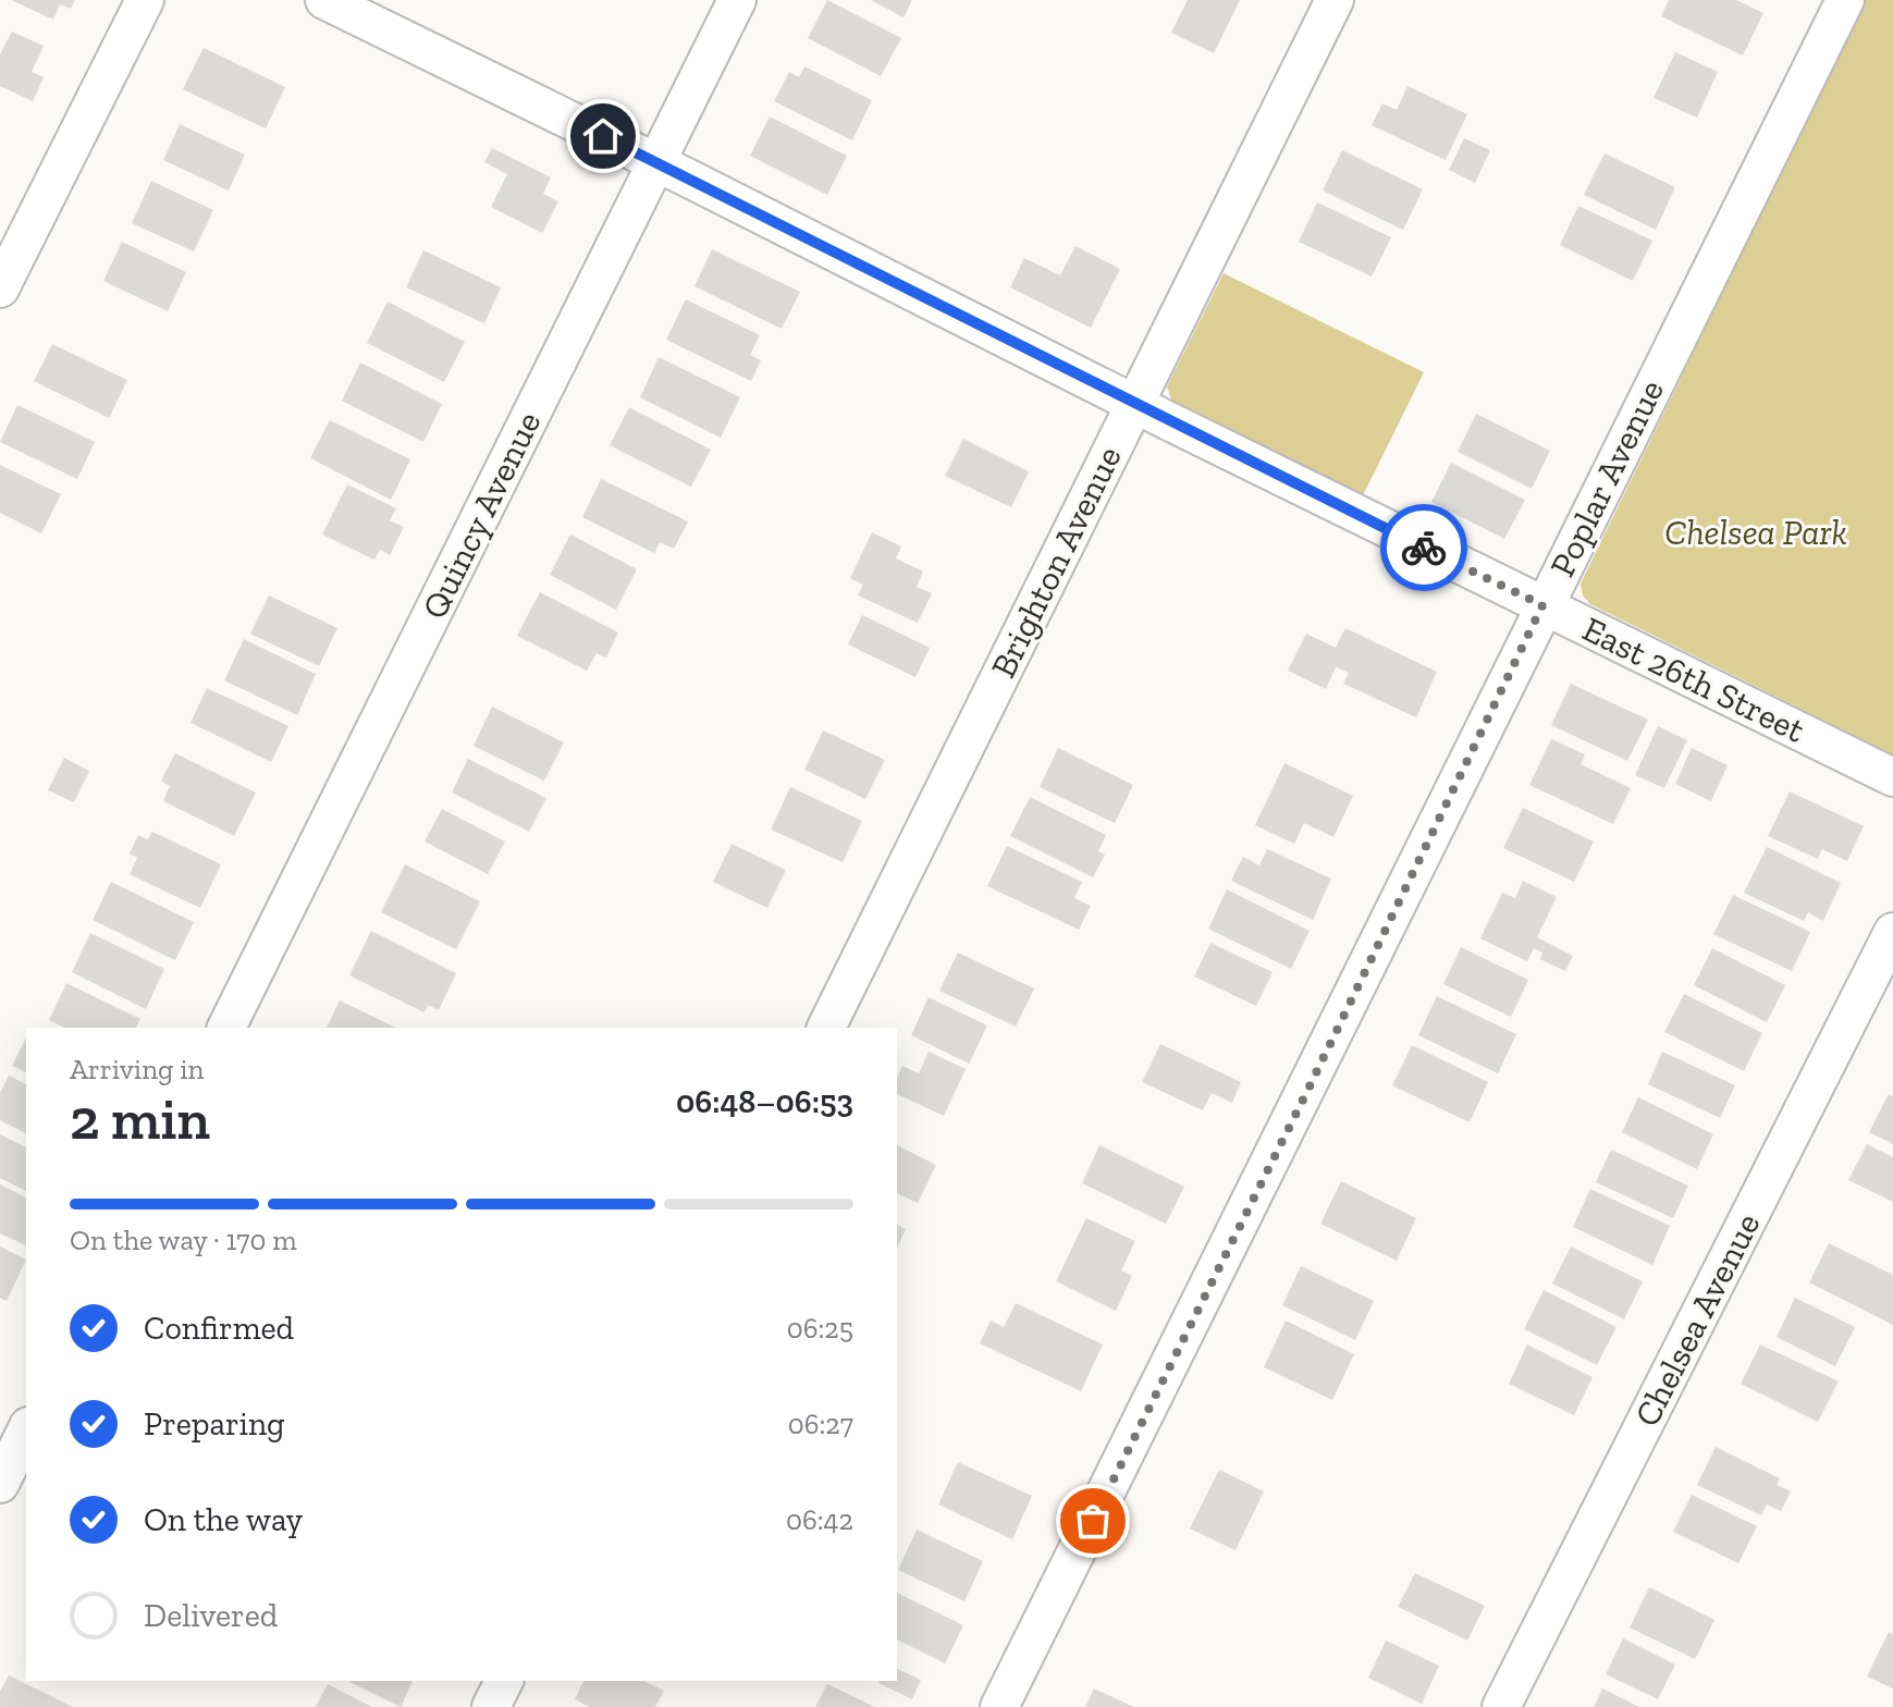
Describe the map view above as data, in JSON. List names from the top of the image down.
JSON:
{
  "streets": {
    "street": [
      "Poplar Avenue",
      "Quincy Avenue",
      "Brighton Avenue",
      "East 26th Street",
      "Chelsea Avenue"
    ]
  },
  "crossings": [
    ["Poplar Avenue", "East 26th Street"],
    ["Quincy Avenue", "East 26th Street"],
    ["Brighton Avenue", "East 26th Street"]
  ],
  "parks": ["Chelsea Park"],
  "page": {
    "heading": ["2 min", "Arriving in", "06:48–06:53"],
    "bar": "On the way · 170 m",
    "list": [
      ["Confirmed", "06:25"],
      ["Preparing", "06:27"],
      ["On the way", "06:42"],
      "Delivered"
    ]
  }
}
